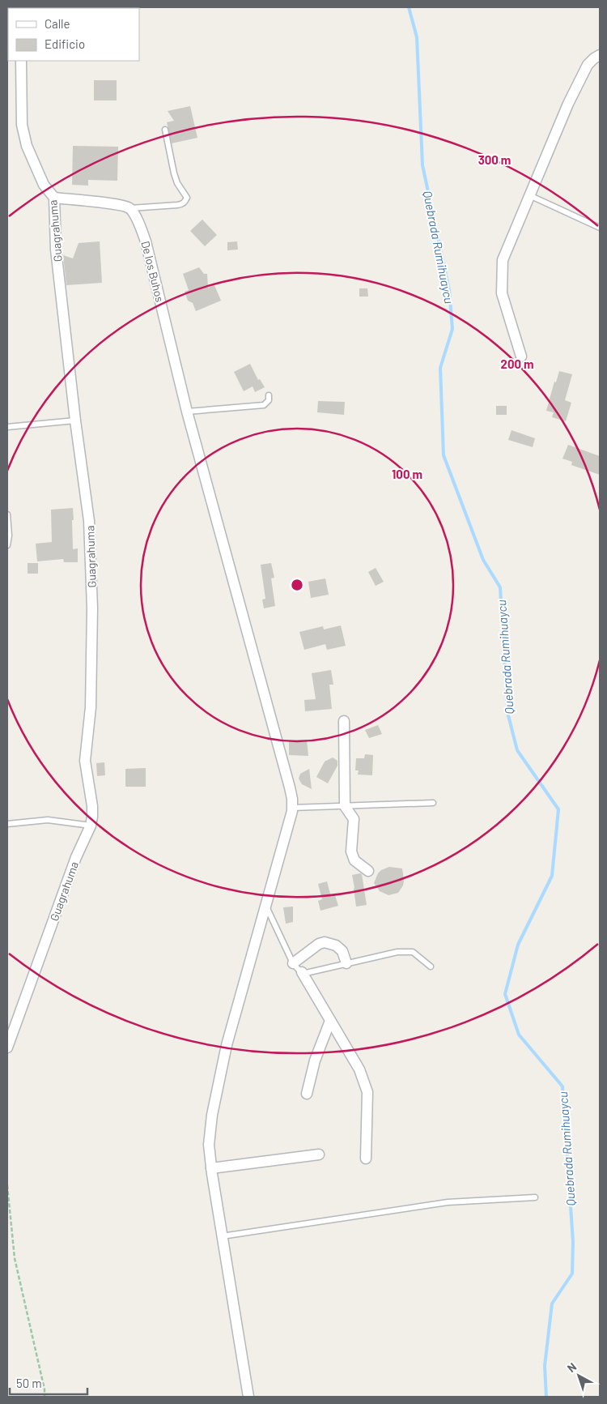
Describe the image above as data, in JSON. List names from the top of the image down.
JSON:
{
  "streets": {
    "street": ["Guagrahuma", "De los Buhos"]
  },
  "water": ["Quebrada Rumihuaycu"],
  "legend": ["Calle", "Edificio"],
  "scale_bar": "50 m",
  "north": "top left",
  "rings": ["300 m", "200 m", "100 m"]
}
